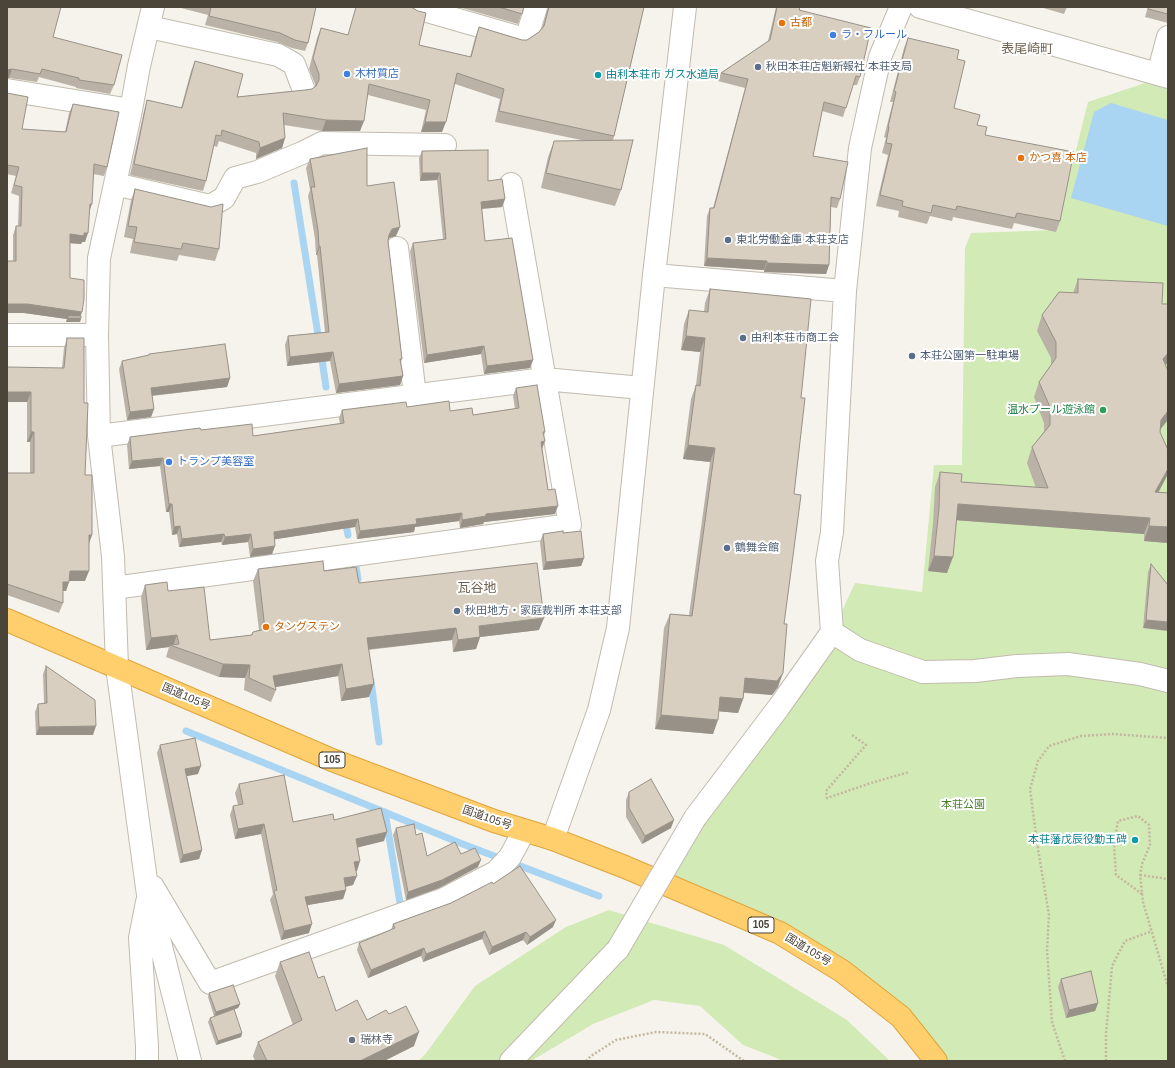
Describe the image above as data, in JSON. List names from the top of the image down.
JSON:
{
  "streets": {
    "highway": ["国道105号", "105"]
  },
  "districts": ["表尾崎町", "瓦谷地"],
  "parks": ["本荘公園"],
  "places": [
    "古都",
    "ラ・フルール",
    "秋田本荘店魁新報社 本荘支局",
    "木村質店",
    "由利本荘市 ガス水道局",
    "かつ喜 本店",
    "東北労働金庫 本荘支店",
    "由利本荘市商工会",
    "本荘公園第一駐車場",
    "温水プール遊泳館",
    "トランプ美容室",
    "鶴舞会館",
    "秋田地方・家庭裁判所 本荘支部",
    "タングステン",
    "本荘藩戊辰役勤王碑",
    "瑞林寺"
  ]
}
